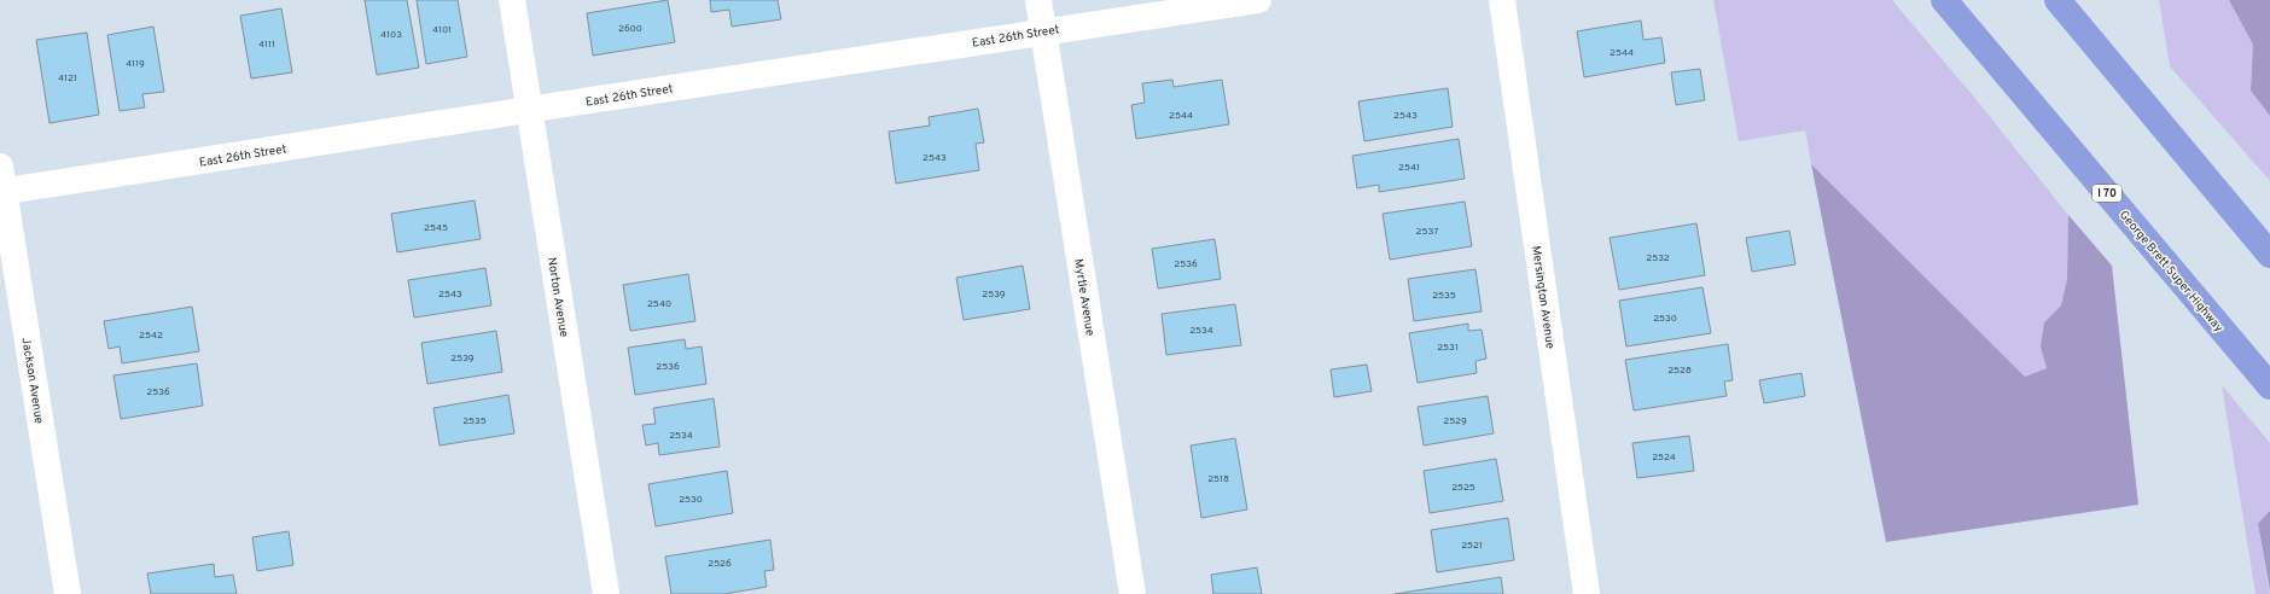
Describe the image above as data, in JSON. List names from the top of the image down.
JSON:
{
  "streets": {
    "highway": ["I 70", "George Brett Super Highway"],
    "street": [
      "East 26th Street",
      "Norton Avenue",
      "Myrtle Avenue",
      "Mersington Avenue",
      "Jackson Avenue"
    ]
  },
  "crossings": [
    ["East 26th Street", "Norton Avenue"],
    ["East 26th Street", "Myrtle Avenue"],
    ["East 26th Street", "Jackson Avenue"]
  ],
  "house_numbers": [
    "2600",
    "4101",
    "4103",
    "4111",
    "2544",
    "4119",
    "4121",
    "2544",
    "2543",
    "2543",
    "2541",
    "2545",
    "2537",
    "2532",
    "2536",
    "2543",
    "2539",
    "2535",
    "2540",
    "2530",
    "2534",
    "2542",
    "2531",
    "2539",
    "2536",
    "2528",
    "2536",
    "2535",
    "2529",
    "2534",
    "2524",
    "2518",
    "2525",
    "2530",
    "2521",
    "2526"
  ]
}
